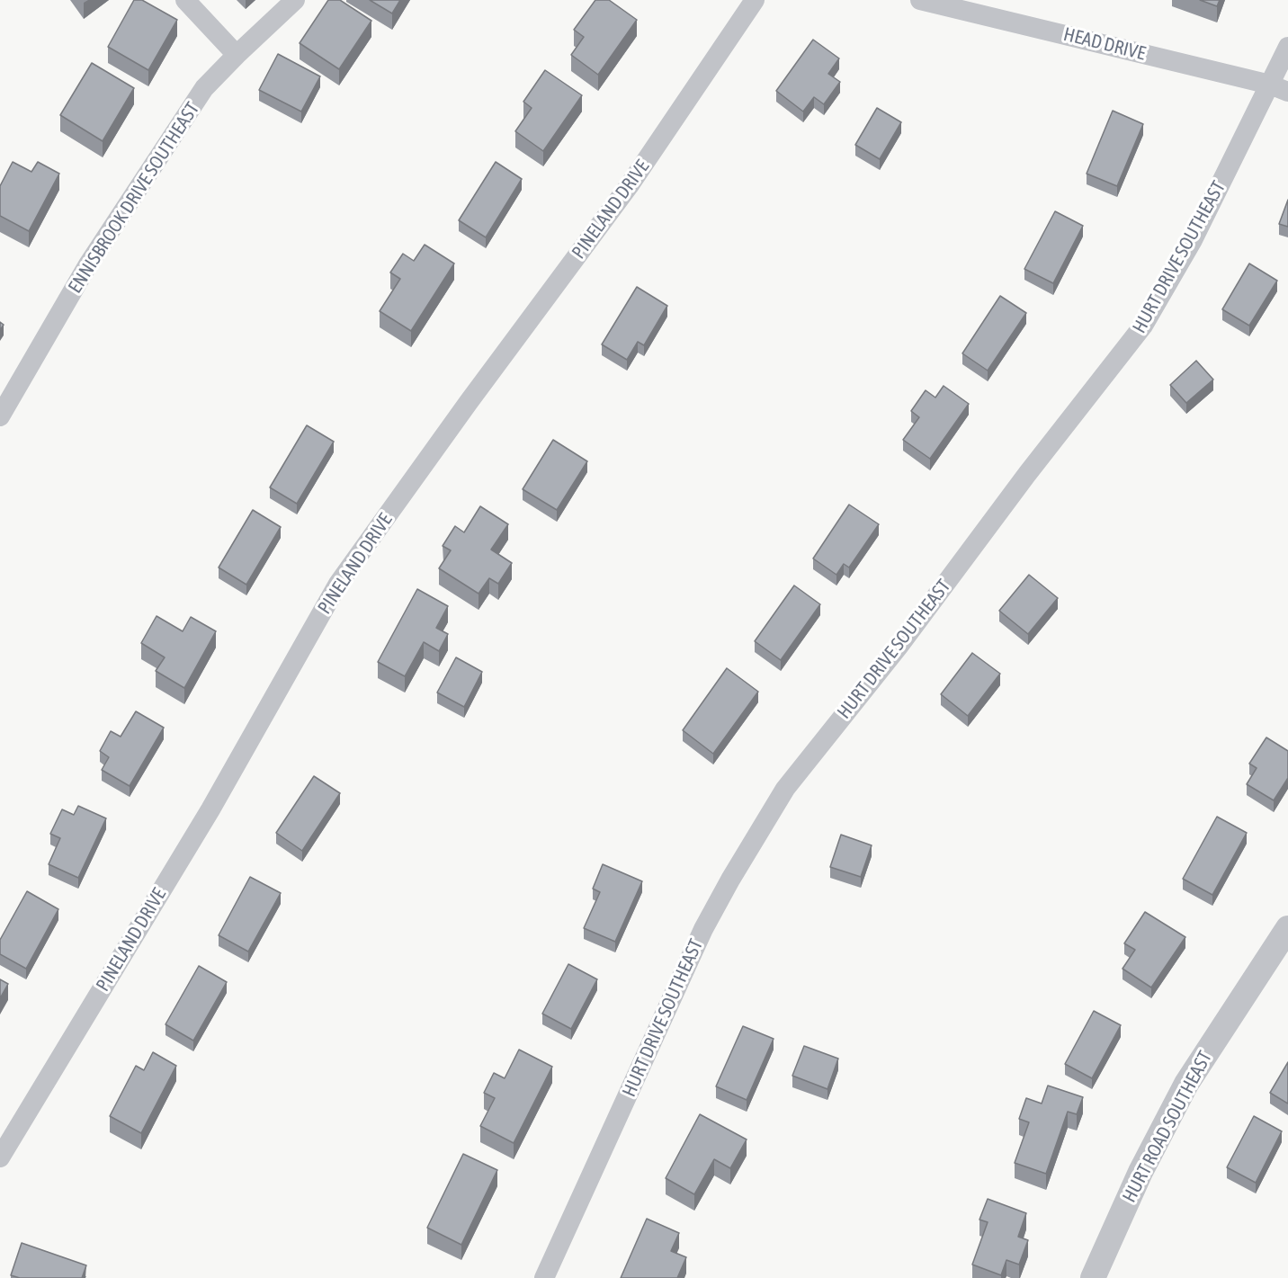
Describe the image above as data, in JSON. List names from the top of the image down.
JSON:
{
  "streets": {
    "street": [
      "HEAD DRIVE",
      "ENNISBROOK DRIVE SOUTHEAST",
      "PINELAND DRIVE",
      "HURT DRIVE SOUTHEAST",
      "HURT ROAD SOUTHEAST"
    ]
  },
  "crossings": [
    ["HEAD DRIVE", "HURT DRIVE SOUTHEAST"]
  ]
}
